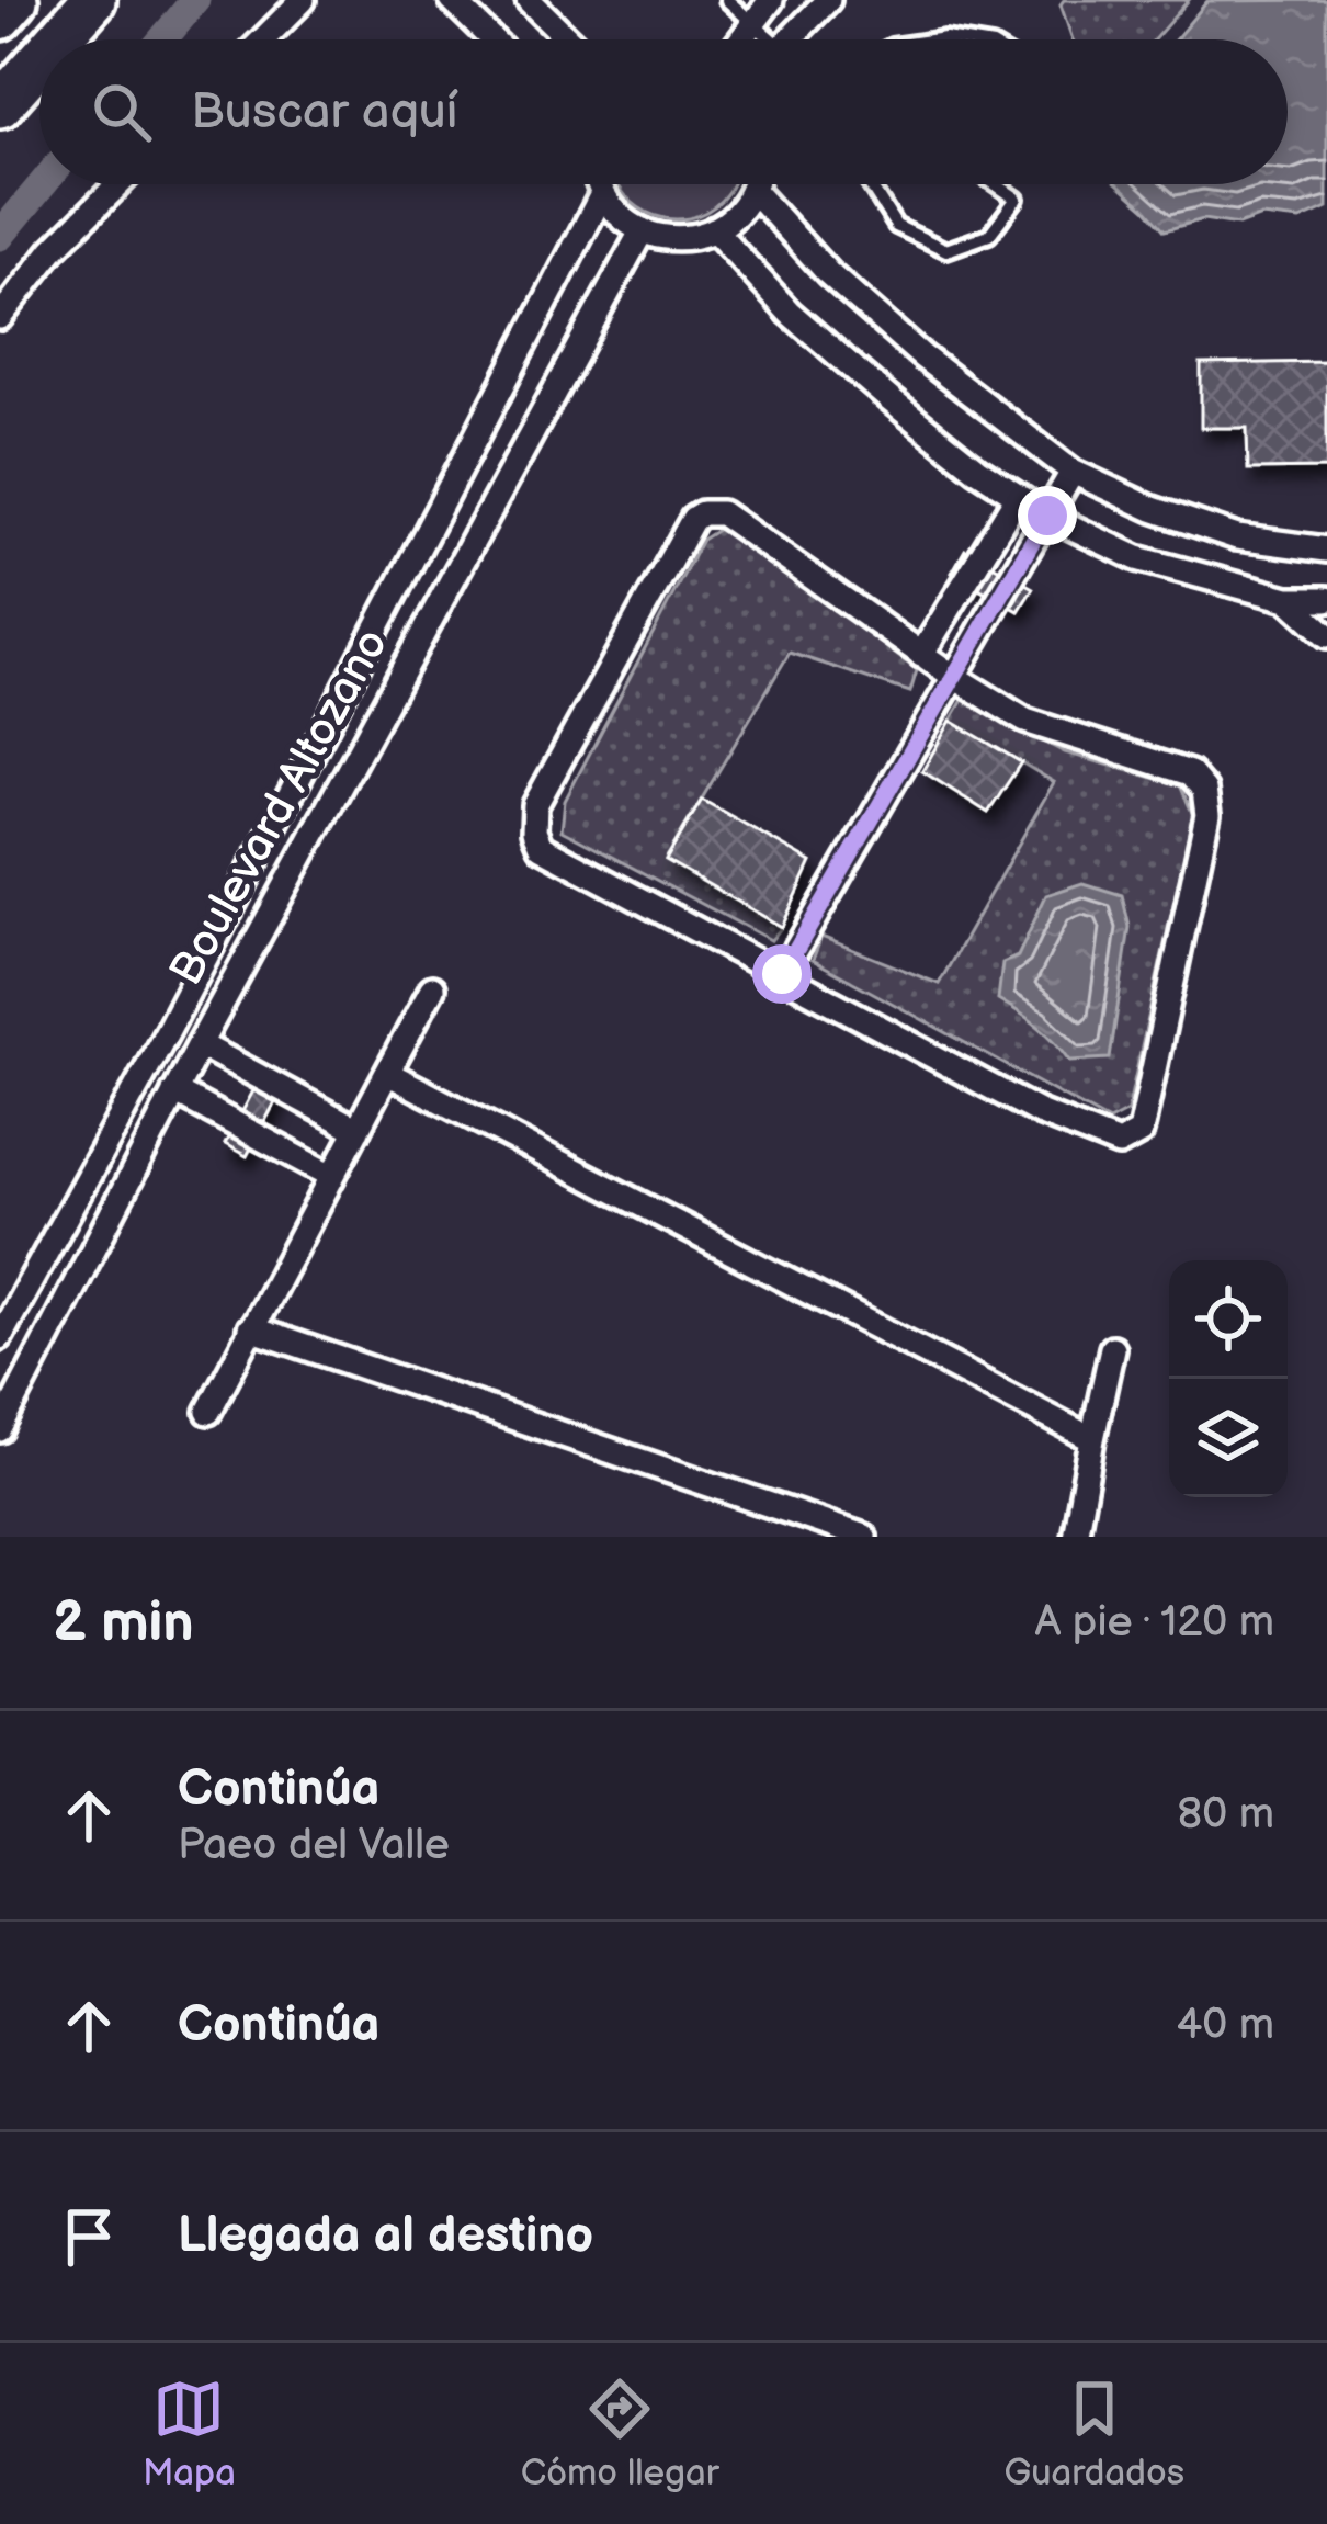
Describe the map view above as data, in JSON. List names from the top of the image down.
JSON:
{
  "streets": {
    "street": ["Boulevard Altozano"]
  },
  "page": {
    "search": "Buscar aquí",
    "heading": ["2 min", "A pie · 120 m"],
    "list": [
      ["Continúa", "Paeo del Valle", "80 m"],
      ["Continúa", "40 m"],
      "Llegada al destino"
    ],
    "nav": ["Mapa", "Cómo llegar", "Guardados"]
  }
}
